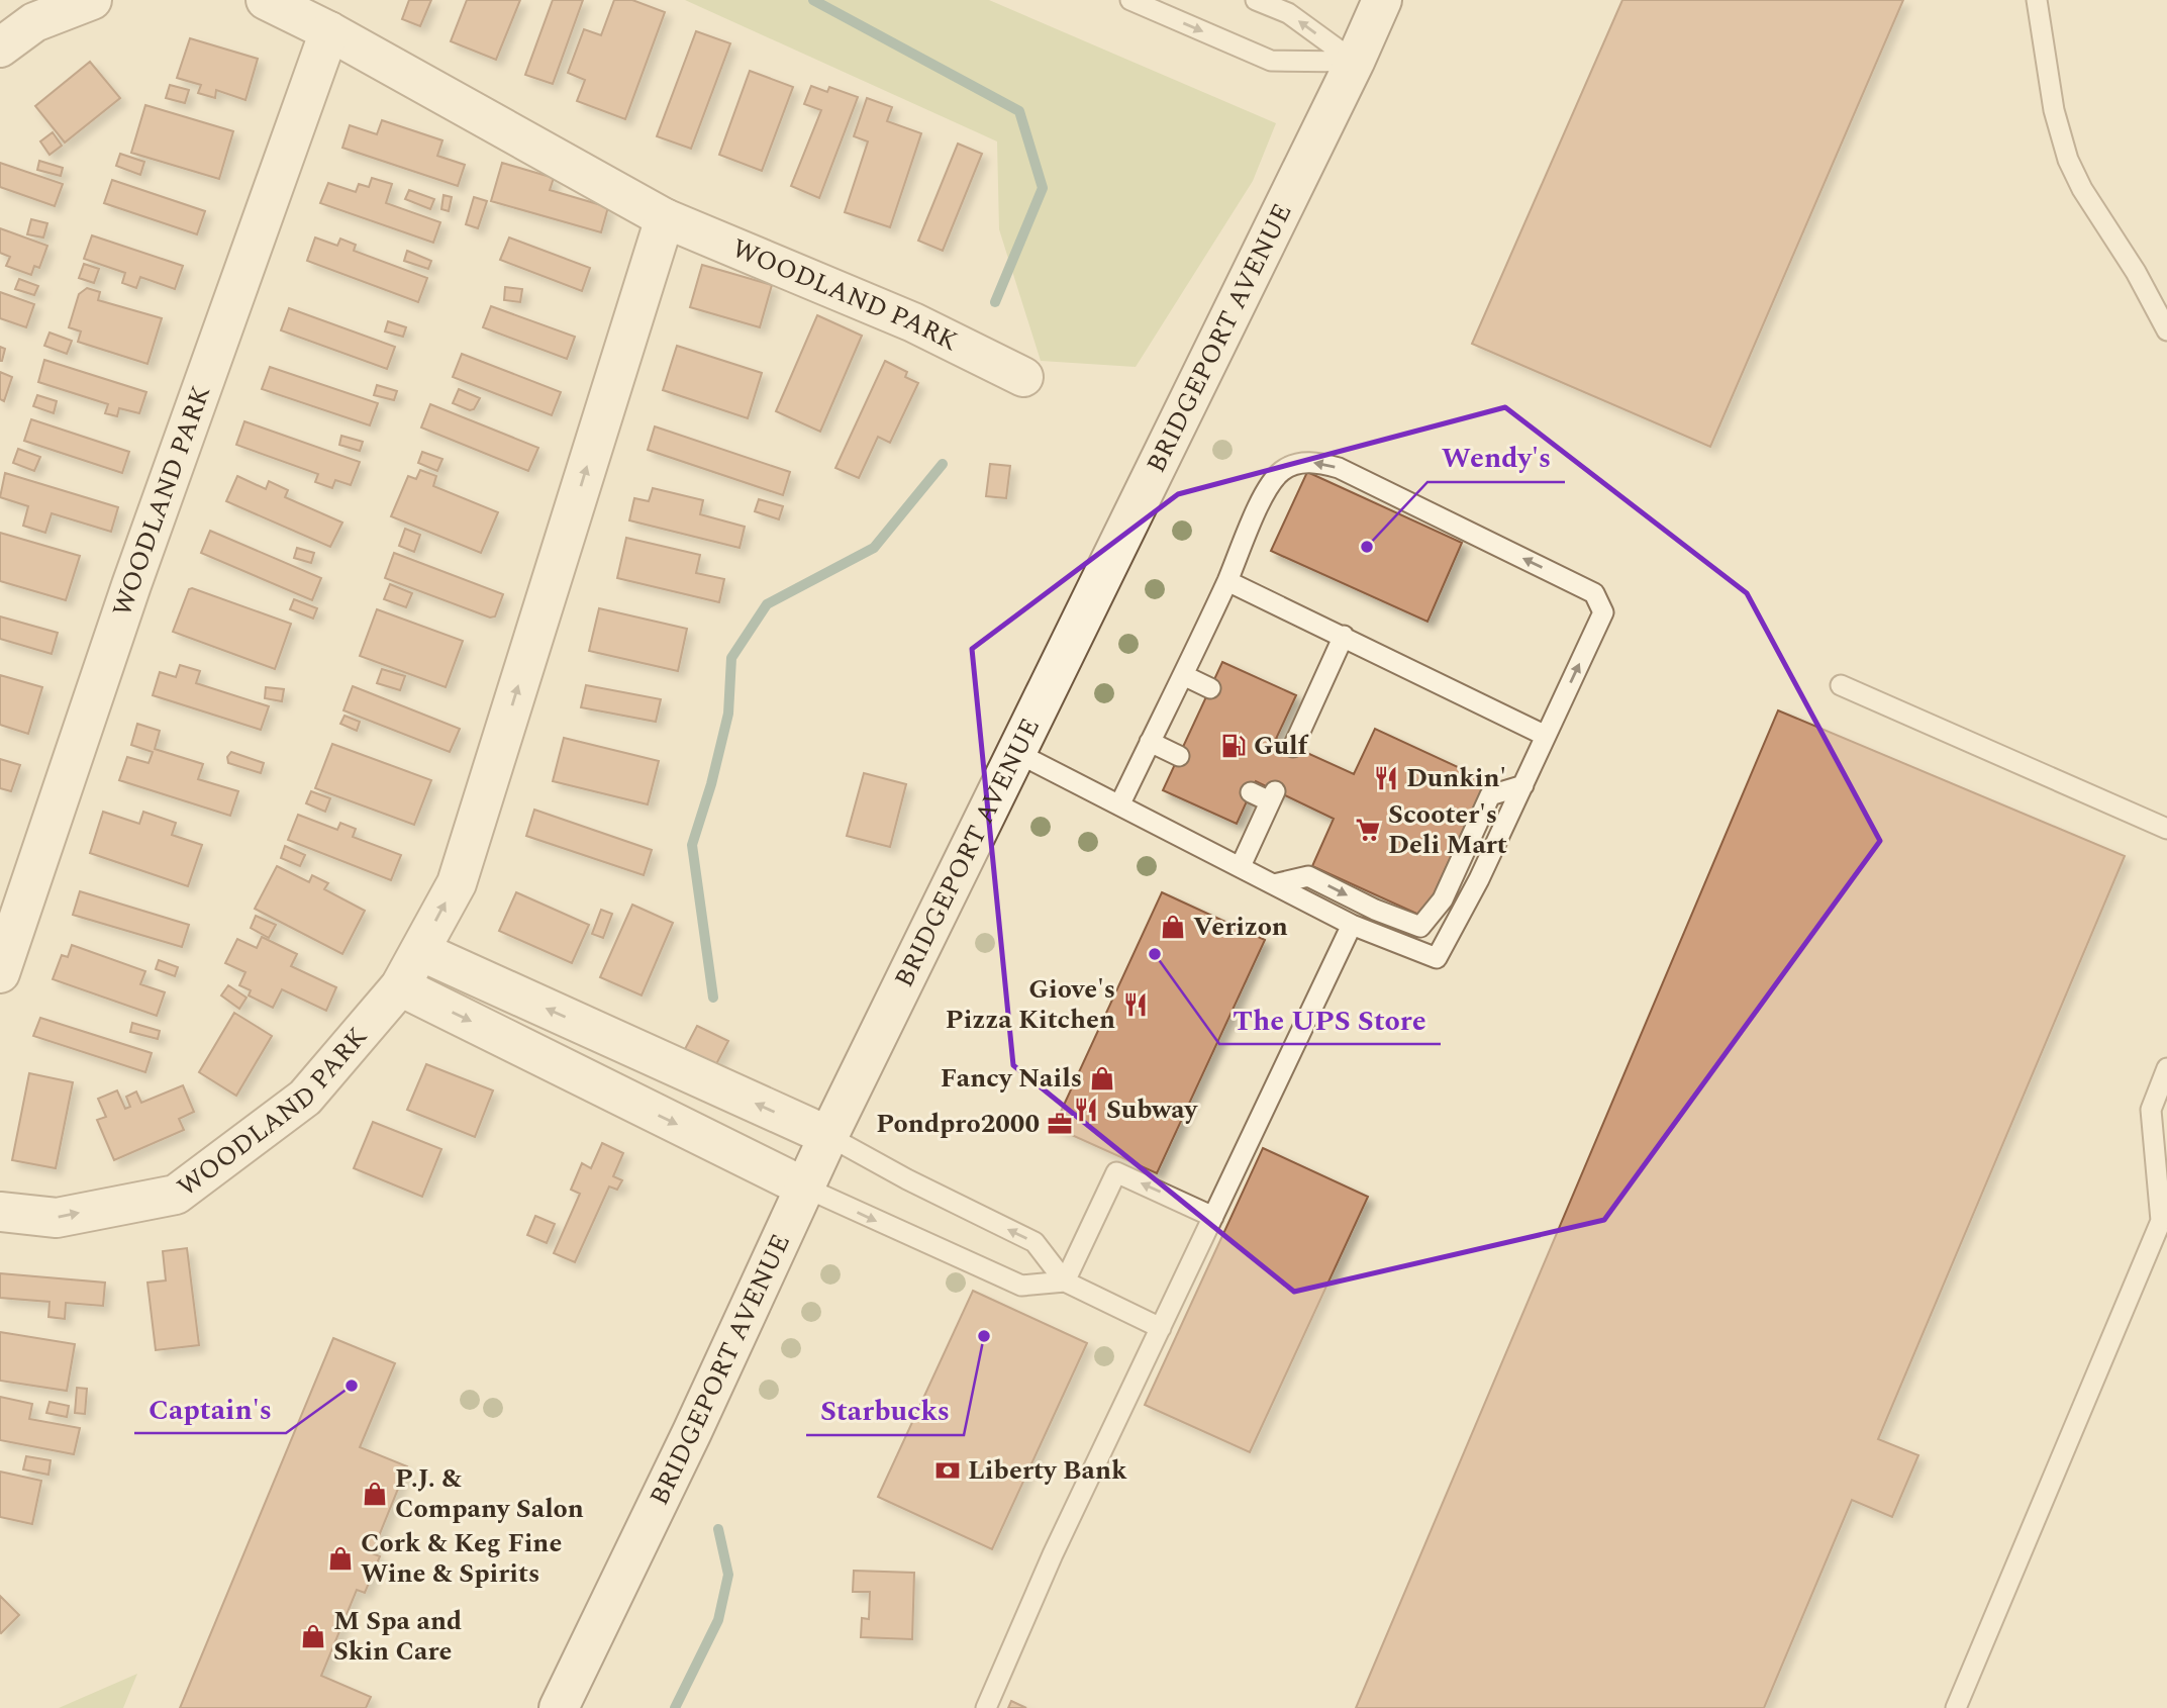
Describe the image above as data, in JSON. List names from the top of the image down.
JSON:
{
  "streets": {
    "street": ["WOODLAND PARK", "BRIDGEPORT AVENUE"]
  },
  "one_way": ["WOODLAND PARK"],
  "places": {
    "other": [
      "Wendy's",
      "The UPS Store",
      "Starbucks",
      "Captain's"
    ],
    "fuel station": ["Gulf"],
    "restaurant": ["Dunkin'", "Giove's Pizza Kitchen", "Subway"],
    "supermarket": ["Scooter's Deli Mart"],
    "shop": [
      "Verizon",
      "Fancy Nails",
      "P.J. & Company Salon",
      "Cork & Keg Fine Wine & Spirits",
      "M Spa and Skin Care"
    ],
    "office": ["Pondpro2000"],
    "bank": ["Liberty Bank"]
  }
}
